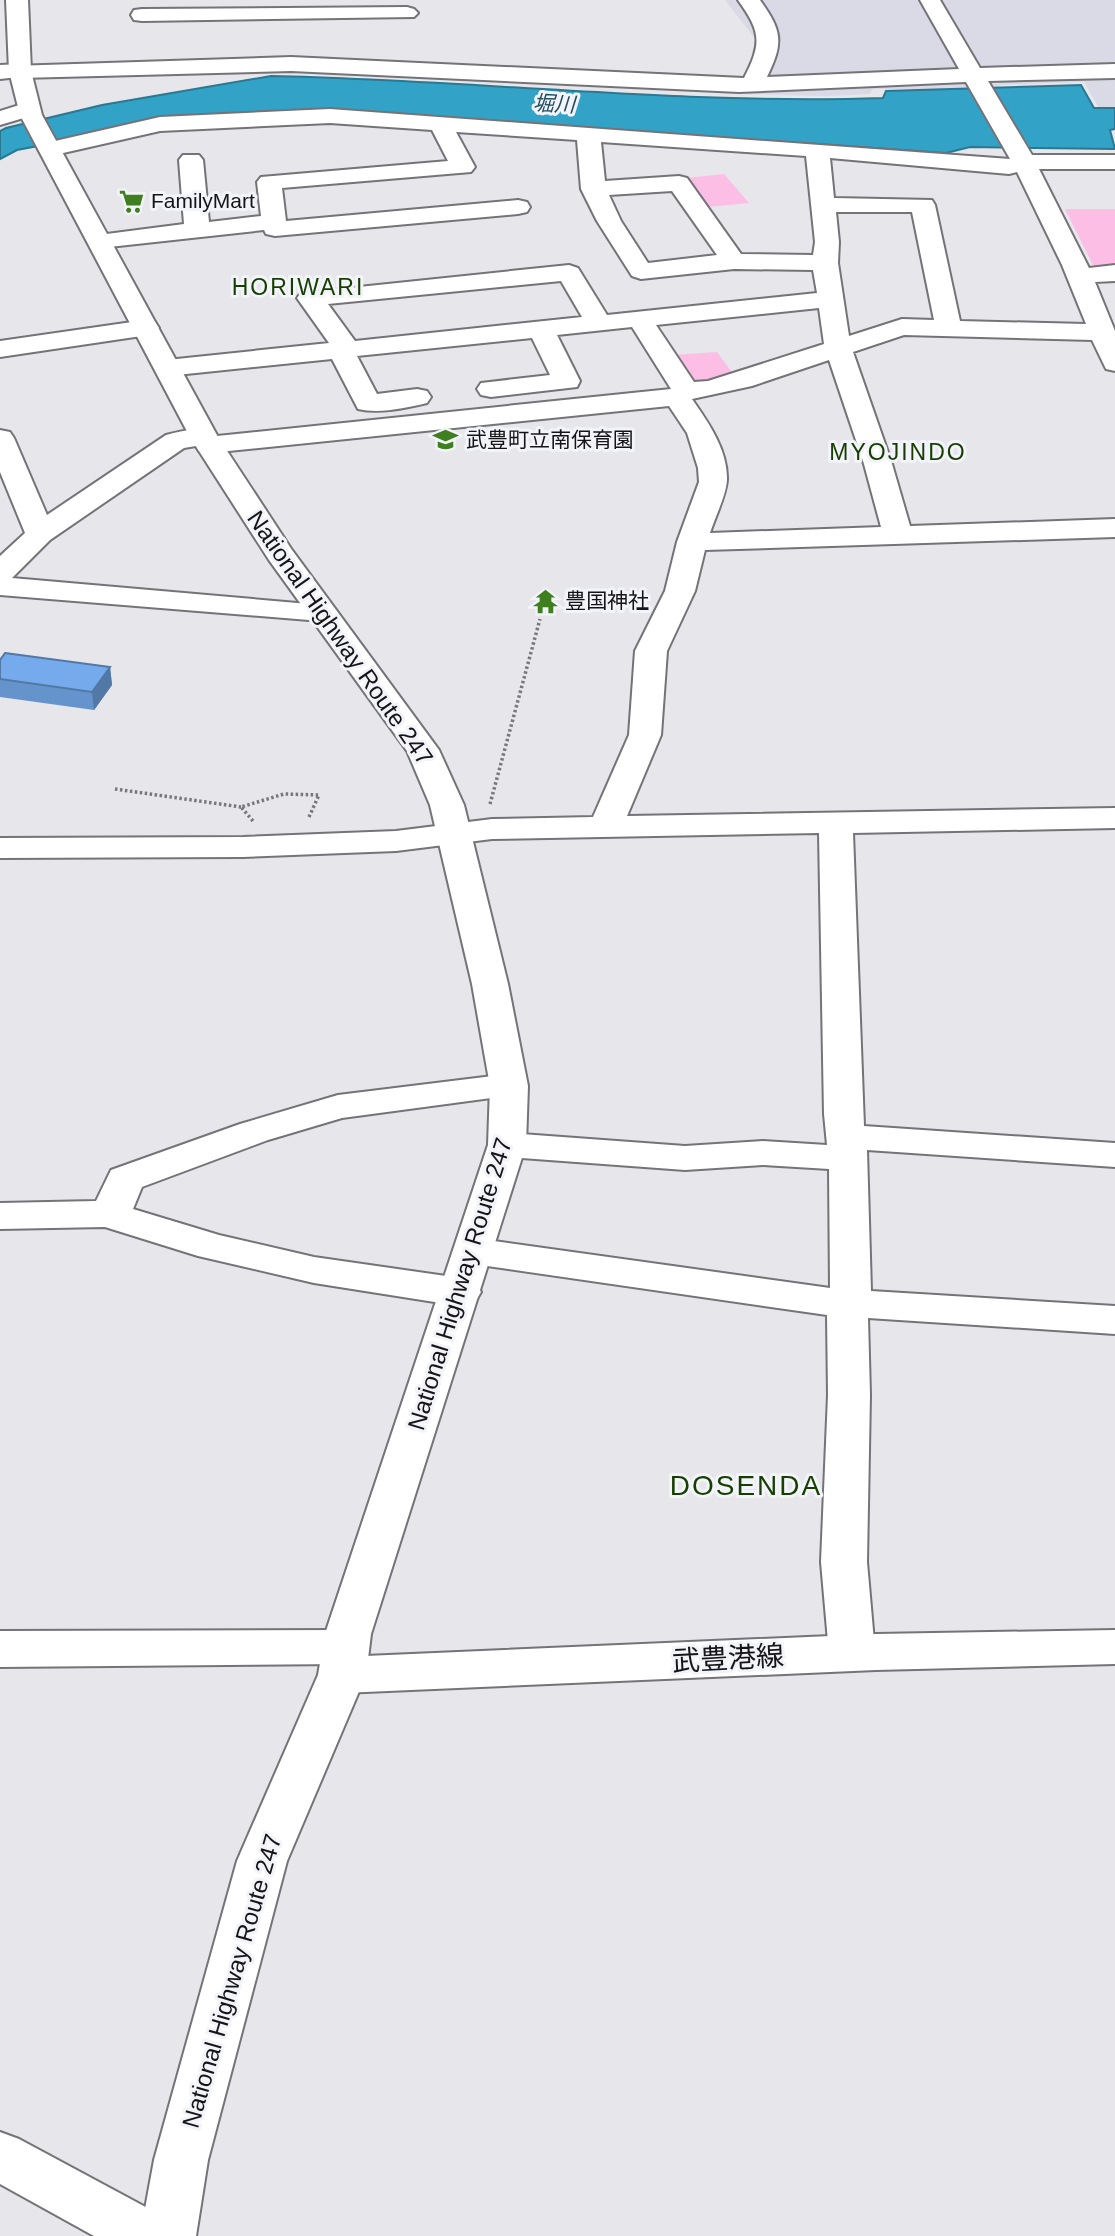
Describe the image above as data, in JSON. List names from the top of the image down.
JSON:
{
  "streets": {
    "main road": ["National Highway Route 247", "武豊港線"]
  },
  "crossings": [
    ["National Highway Route 247", "武豊港線"]
  ],
  "districts": ["HORIWARI", "MYOJINDO", "DOSENDA"],
  "water": ["堀川"],
  "places": {
    "supermarket": ["FamilyMart"],
    "school or university": ["武豊町立南保育園"],
    "temple": ["豊国神社"]
  }
}
